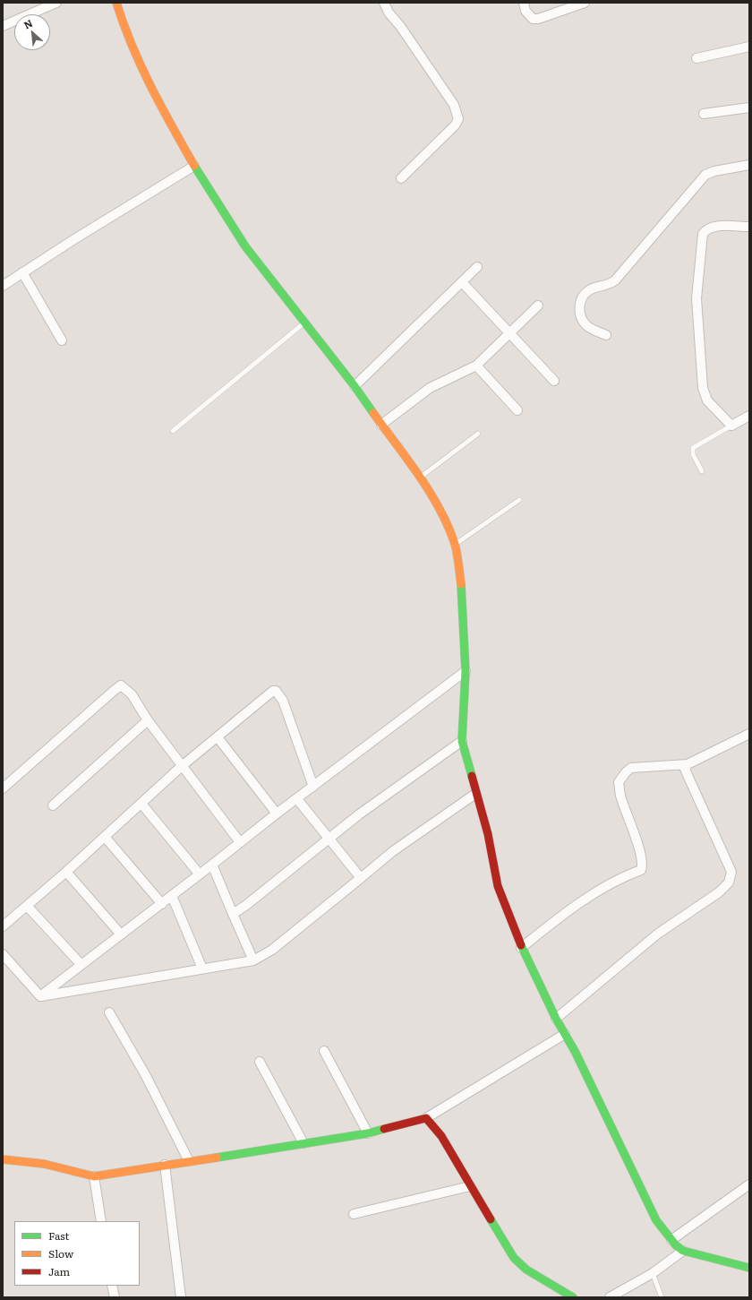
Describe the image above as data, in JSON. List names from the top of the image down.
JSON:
{
  "legend": ["Fast", "Slow", "Jam"],
  "north": "top left"
}
